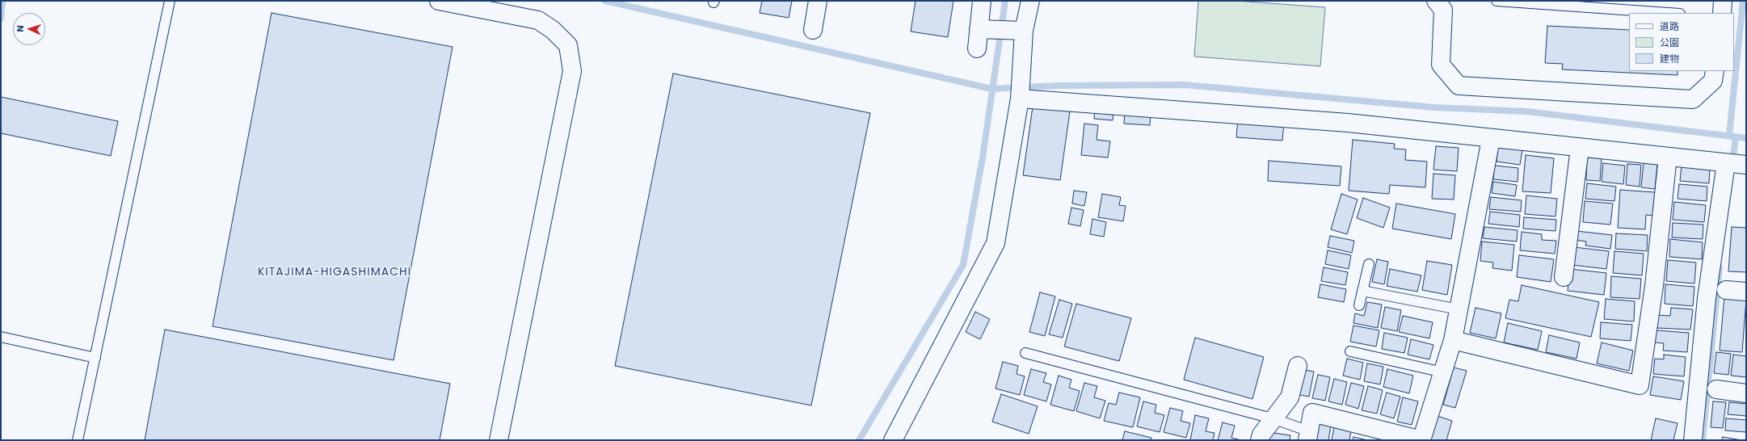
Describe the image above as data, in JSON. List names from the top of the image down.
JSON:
{
  "districts": ["KITAJIMA-HIGASHIMACHI"],
  "legend": ["道路", "公園", "建物"],
  "north": "left"
}
